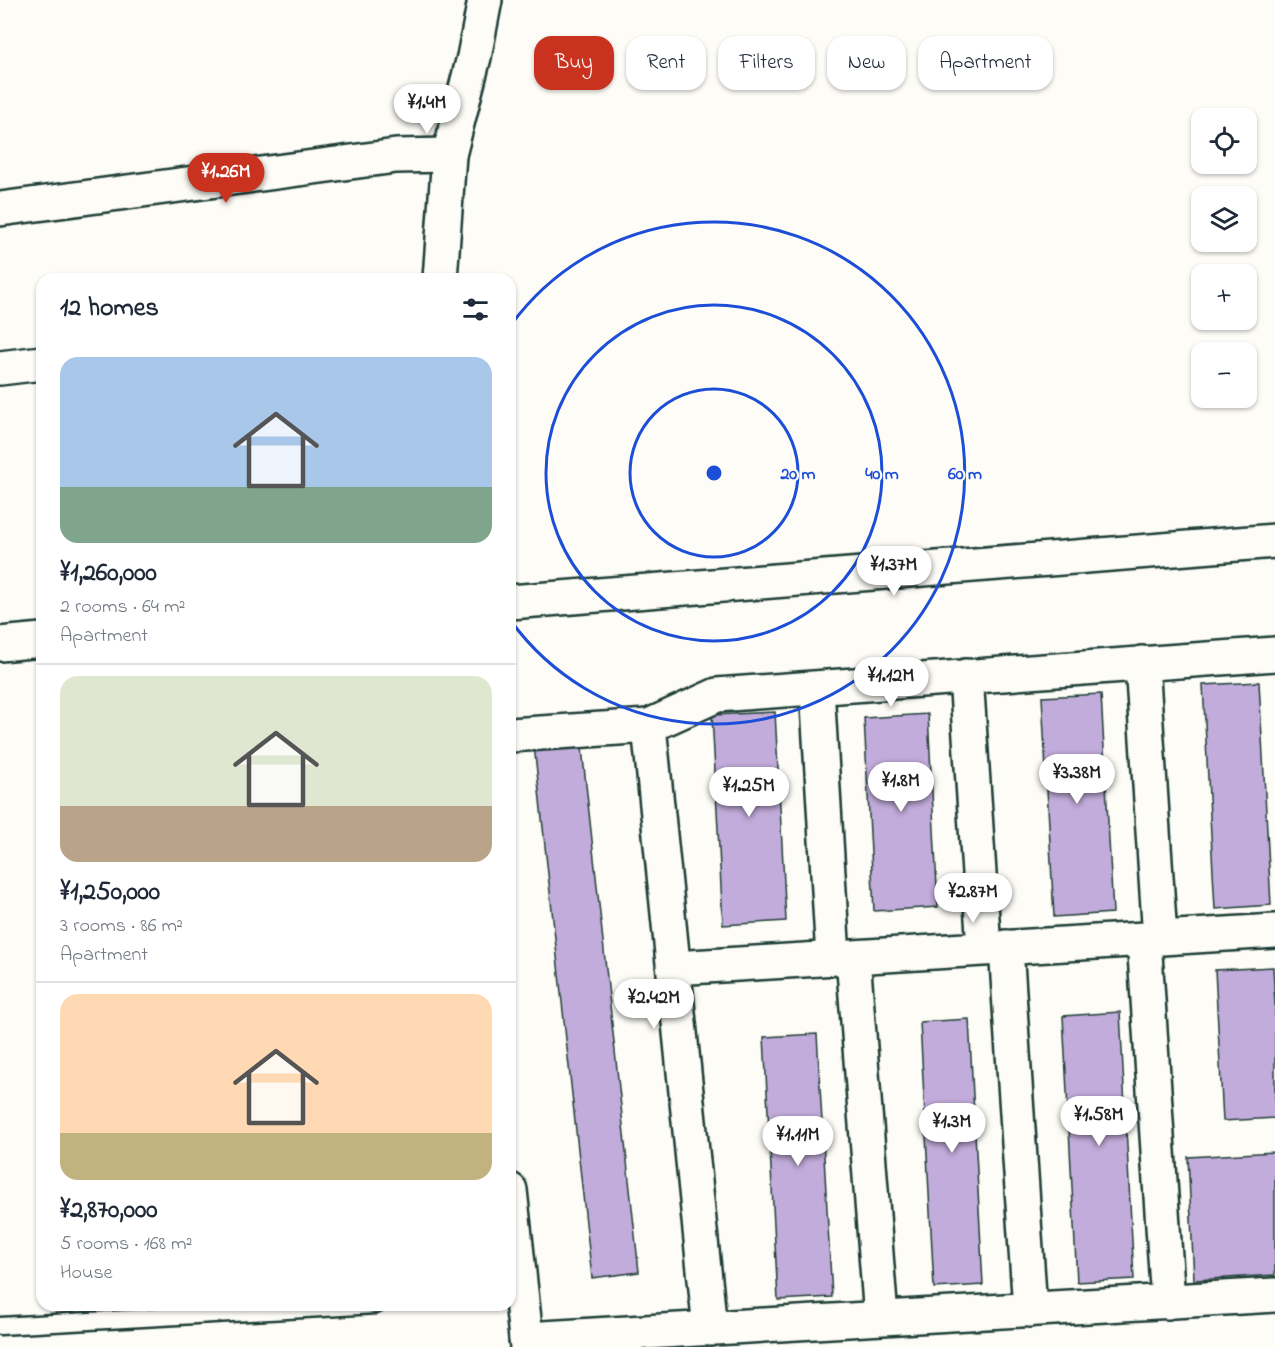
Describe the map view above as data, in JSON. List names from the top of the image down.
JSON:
{
  "page": {
    "chip": [
      "Buy",
      "Rent",
      "Filters",
      "New",
      "Apartment"
    ],
    "price": [
      "¥1.4M",
      "¥1.26M",
      "¥1.37M",
      "¥1.12M",
      "¥3.38M",
      "¥1.8M",
      "¥1.25M",
      "¥2.87M",
      "¥2.42M",
      "¥1.58M",
      "¥1.3M",
      "¥1.11M"
    ],
    "map_buttons": ["+", "−"],
    "heading": "12 homes",
    "list": [
      {
        "name": "¥1,260,000",
        "note": "2 rooms · 64 m² · Apartment"
      },
      {
        "name": "¥1,250,000",
        "note": "3 rooms · 86 m² · Apartment"
      },
      {
        "name": "¥2,870,000",
        "note": "5 rooms · 168 m² · House"
      }
    ]
  },
  "rings": ["20 m", "40 m", "60 m"]
}
